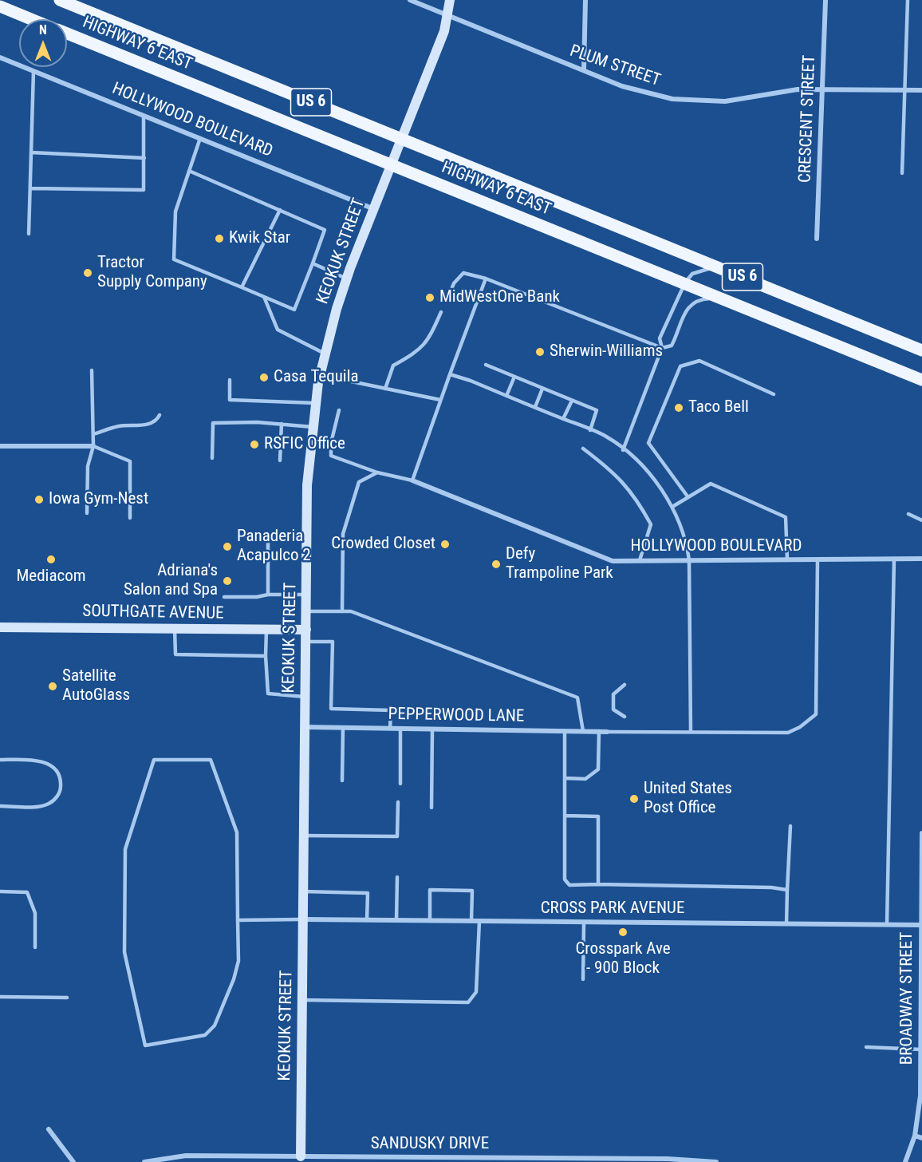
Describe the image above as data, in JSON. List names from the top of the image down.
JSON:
{
  "streets": {
    "main road": ["HIGHWAY 6 EAST", "US 6"],
    "street": [
      "PLUM STREET",
      "CRESCENT STREET",
      "HOLLYWOOD BOULEVARD",
      "KEOKUK STREET",
      "SOUTHGATE AVENUE",
      "PEPPERWOOD LANE",
      "CROSS PARK AVENUE",
      "BROADWAY STREET",
      "SANDUSKY DRIVE"
    ]
  },
  "crossings": [
    ["HIGHWAY 6 EAST", "KEOKUK STREET"],
    ["PLUM STREET", "CRESCENT STREET"],
    ["PLUM STREET", "KEOKUK STREET"],
    ["HOLLYWOOD BOULEVARD", "KEOKUK STREET"],
    ["KEOKUK STREET", "SOUTHGATE AVENUE"],
    ["KEOKUK STREET", "PEPPERWOOD LANE"],
    ["KEOKUK STREET", "CROSS PARK AVENUE"],
    ["KEOKUK STREET", "SANDUSKY DRIVE"],
    ["CROSS PARK AVENUE", "BROADWAY STREET"]
  ],
  "places": [
    "Kwik Star",
    "Tractor Supply Company",
    "MidWestOne Bank",
    "Sherwin-Williams",
    "Casa Tequila",
    "Taco Bell",
    "RSFIC Office",
    "Iowa Gym-Nest",
    "Crowded Closet",
    "Panaderia Acapulco 2",
    "Mediacom",
    "Defy Trampoline Park",
    "Adriana's Salon and Spa",
    "Satellite AutoGlass",
    "United States Post Office",
    "Crosspark Ave - 900 Block"
  ],
  "north": "top"
}
